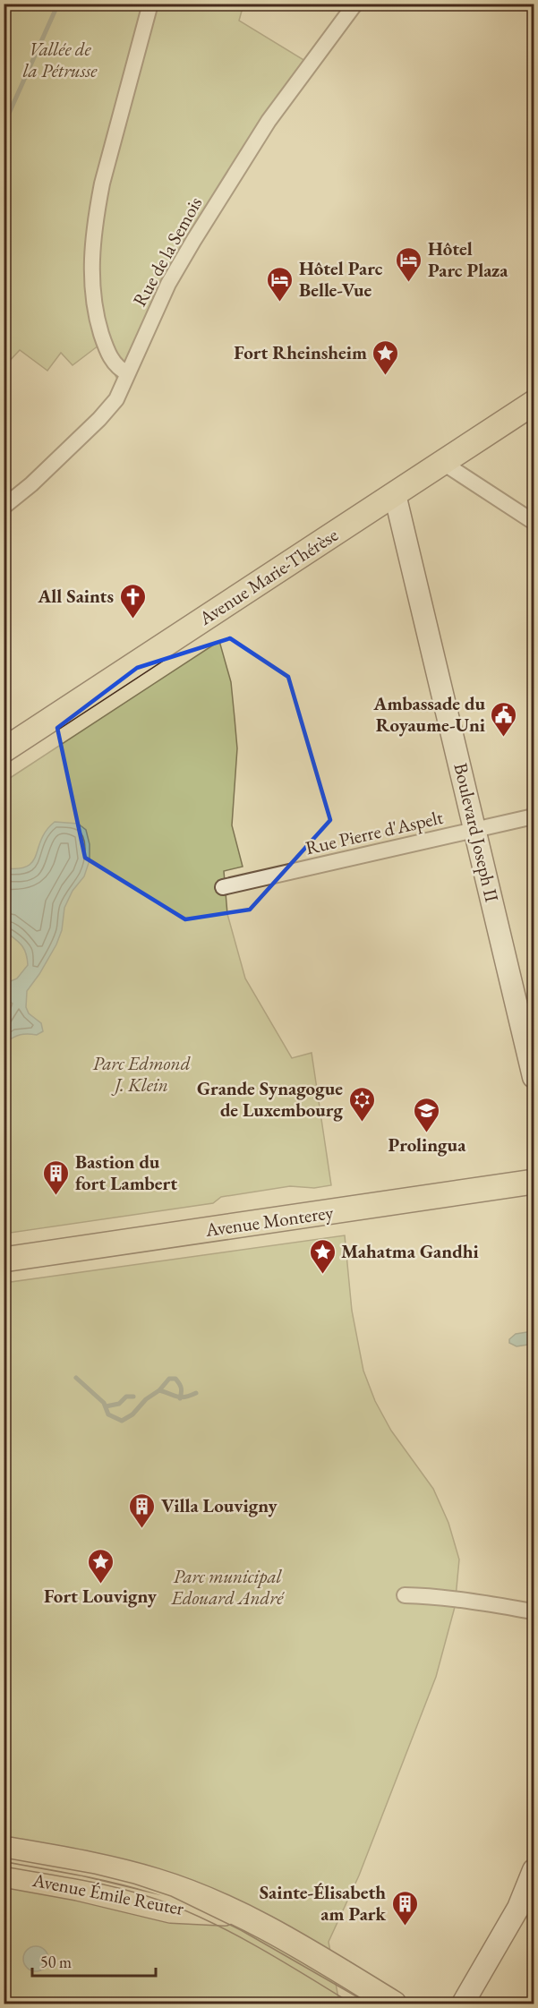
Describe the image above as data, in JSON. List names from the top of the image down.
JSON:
{
  "streets": {
    "main road": [
      "Avenue Marie-Thérèse",
      "Boulevard Joseph II",
      "Avenue Monterey",
      "Avenue Émile Reuter"
    ],
    "street": ["Rue de la Semois", "Rue Pierre d'Aspelt"]
  },
  "crossings": [
    ["Avenue Marie-Thérèse", "Boulevard Joseph II"],
    ["Rue Pierre d'Aspelt", "Boulevard Joseph II"]
  ],
  "parks": ["Vallée de la Pétrusse", "Parc Edmond J. Klein", "Parc municipal Edouard André"],
  "places": {
    "hotel": ["Hôtel Parc Plaza", "Hôtel Parc Belle-Vue"],
    "place": ["Fort Rheinsheim", "Mahatma Gandhi", "Fort Louvigny"],
    "church": ["All Saints"],
    "public building": ["Ambassade du Royaume-Uni"],
    "synagogue": ["Grande Synagogue de Luxembourg"],
    "school or university": ["Prolingua"],
    "building": ["Bastion du fort Lambert", "Villa Louvigny", "Sainte-Élisabeth am Park"]
  },
  "scale_bar": "50 m"
}
